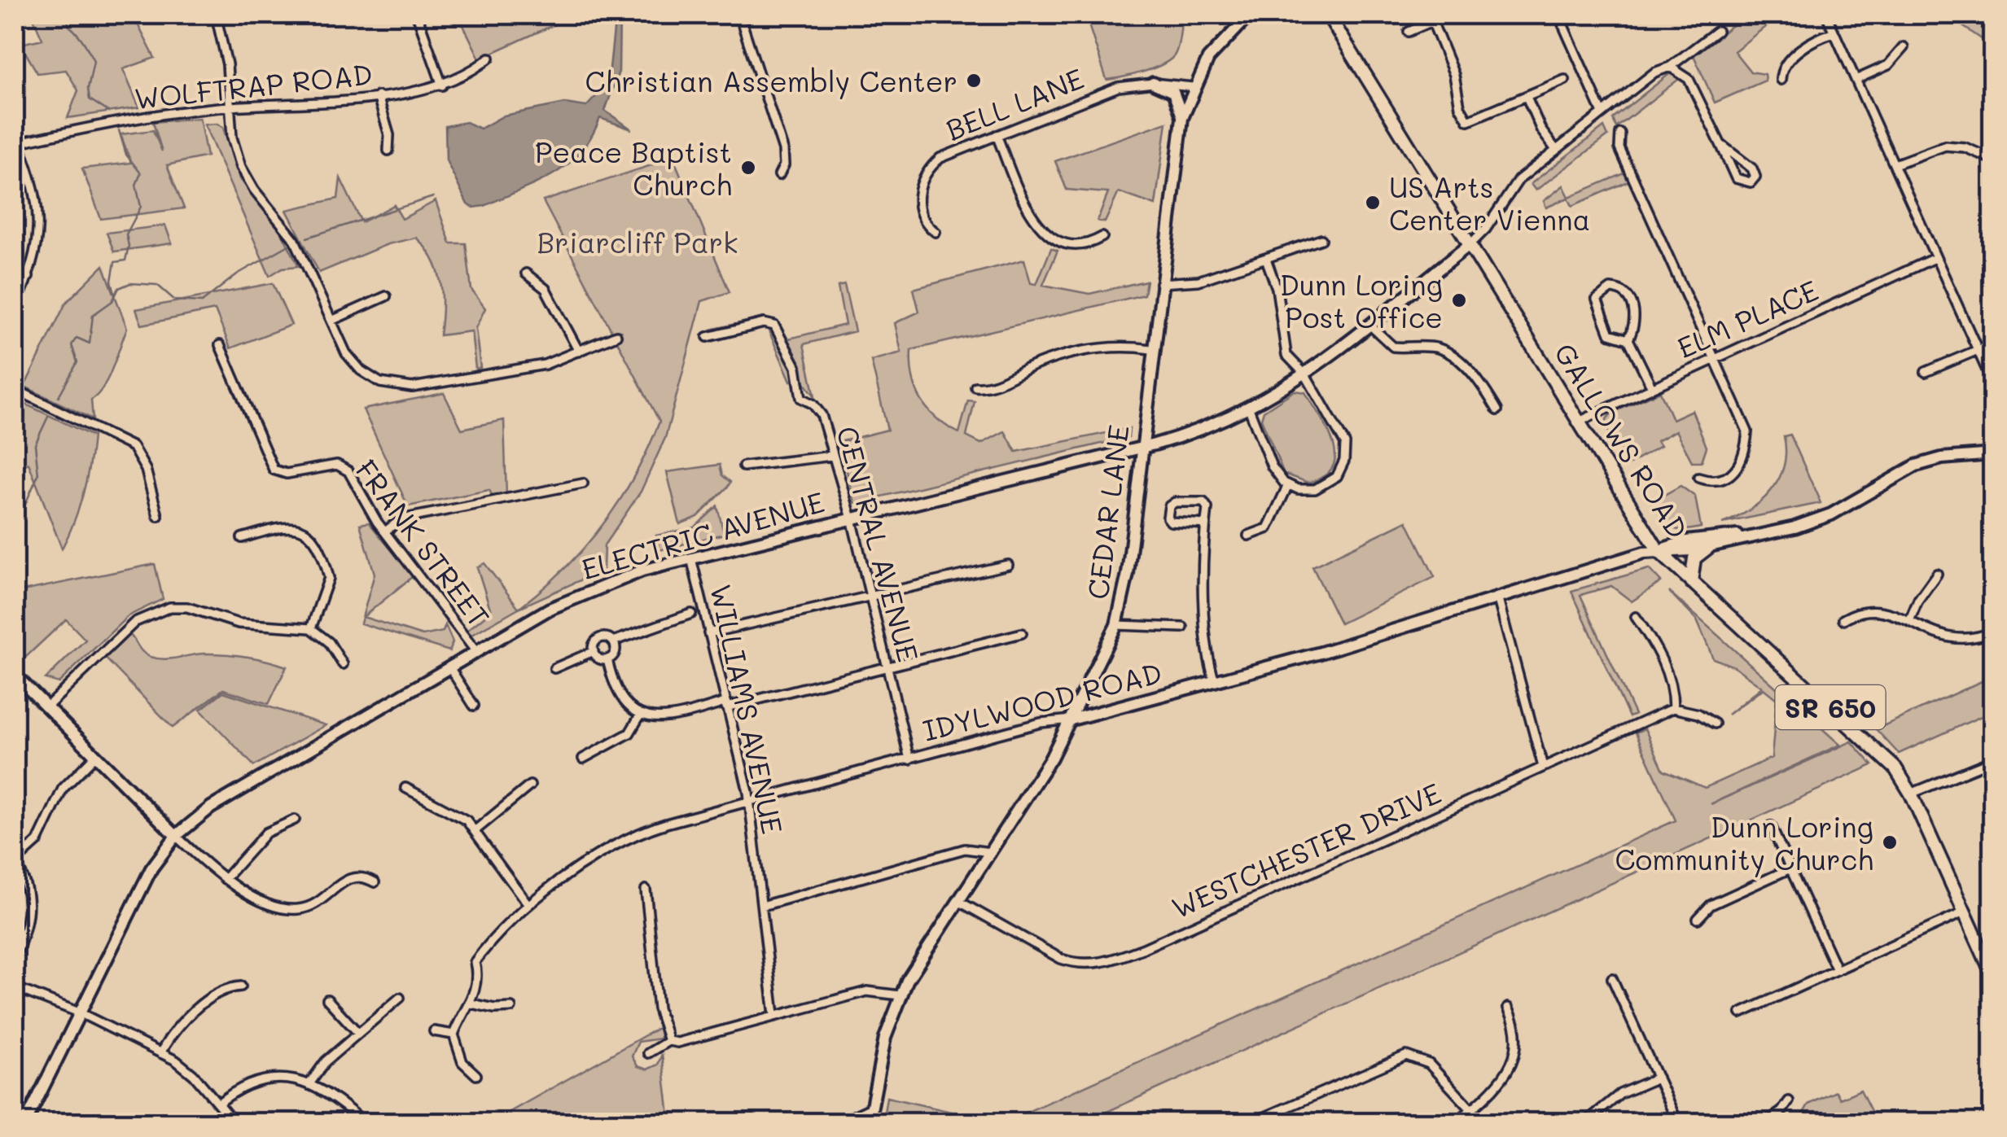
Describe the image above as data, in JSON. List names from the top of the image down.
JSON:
{
  "streets": {
    "main road": [
      "GALLOWS ROAD",
      "CEDAR LANE",
      "ELECTRIC AVENUE",
      "IDYLWOOD ROAD",
      "SR 650"
    ],
    "street": [
      "WOLFTRAP ROAD",
      "BELL LANE",
      "ELM PLACE",
      "FRANK STREET",
      "CENTRAL AVENUE",
      "WILLIAMS AVENUE",
      "WESTCHESTER DRIVE"
    ]
  },
  "crossings": [
    ["BELL LANE", "CEDAR LANE"],
    ["ELM PLACE", "GALLOWS ROAD"],
    ["GALLOWS ROAD", "ELECTRIC AVENUE"],
    ["GALLOWS ROAD", "IDYLWOOD ROAD"],
    ["CEDAR LANE", "ELECTRIC AVENUE"],
    ["CEDAR LANE", "IDYLWOOD ROAD"],
    ["CEDAR LANE", "WESTCHESTER DRIVE"],
    ["ELECTRIC AVENUE", "FRANK STREET"],
    ["ELECTRIC AVENUE", "CENTRAL AVENUE"],
    ["ELECTRIC AVENUE", "WILLIAMS AVENUE"],
    ["CENTRAL AVENUE", "IDYLWOOD ROAD"],
    ["IDYLWOOD ROAD", "WILLIAMS AVENUE"]
  ],
  "parks": ["Briarcliff Park"],
  "places": [
    "Christian Assembly Center",
    "Peace Baptist Church",
    "US Arts Center Vienna",
    "Dunn Loring Post Office",
    "Dunn Loring Community Church"
  ]
}
